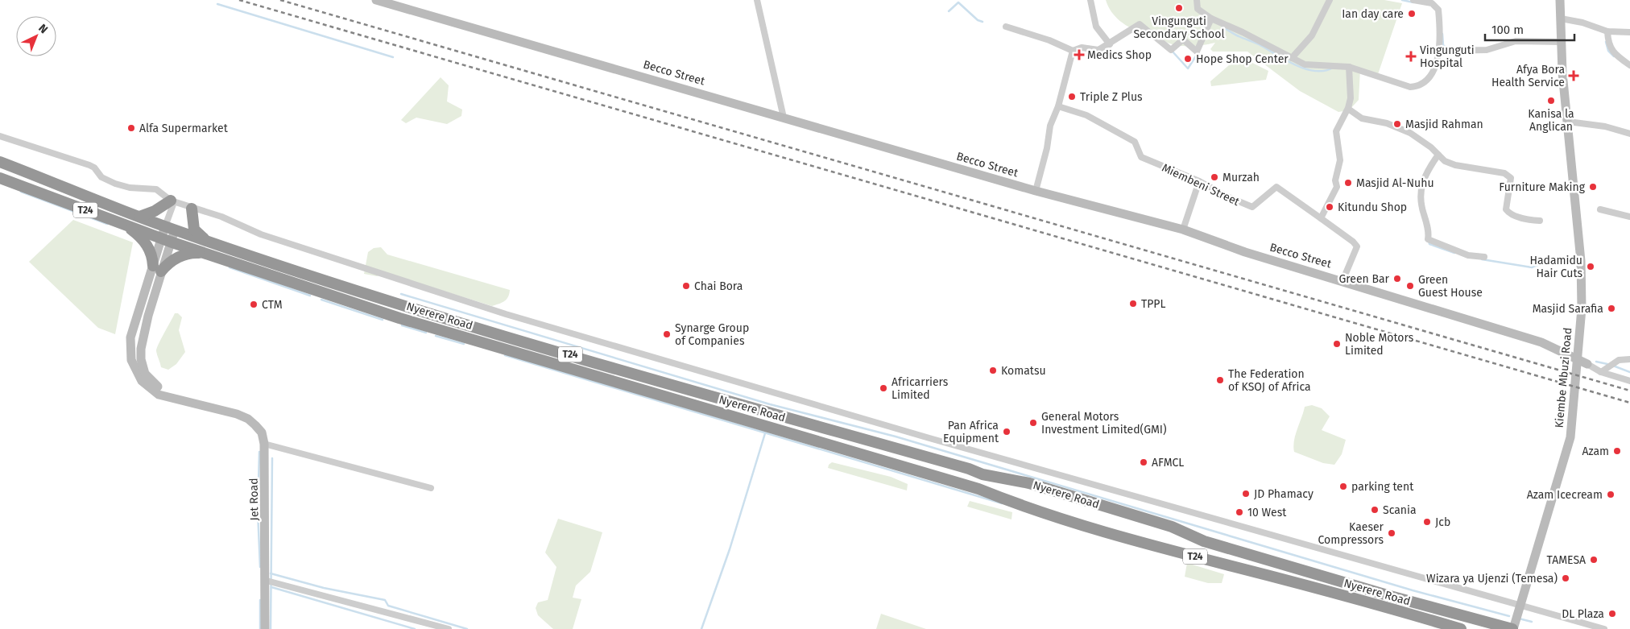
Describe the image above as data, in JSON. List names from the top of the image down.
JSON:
{
  "streets": {
    "highway": ["T24", "Nyerere Road"],
    "street": [
      "Becco Street",
      "Miembeni Street",
      "Kiembe Mbuzi Road",
      "Jet Road"
    ]
  },
  "crossings": [
    ["Nyerere Road", "Kiembe Mbuzi Road"],
    ["Nyerere Road", "Jet Road"]
  ],
  "places": {
    "other": [
      "Vingunguti Secondary School",
      "Ian day care",
      "Hope Shop Center",
      "Triple Z Plus",
      "Kanisa la Anglican",
      "Masjid Rahman",
      "Alfa Supermarket",
      "Murzah",
      "Masjid Al-Nuhu",
      "Furniture Making",
      "Kitundu Shop",
      "Hadamidu Hair Cuts",
      "Green Bar",
      "Chai Bora",
      "Green Guest House",
      "TPPL",
      "CTM",
      "Masjid Sarafia",
      "Synarge Group of Companies",
      "Noble Motors Limited",
      "Komatsu",
      "The Federation of KSOJ of Africa",
      "Africarriers Limited",
      "General Motors Investment Limited(GMI)",
      "Pan Africa Equipment",
      "Azam",
      "AFMCL",
      "parking tent",
      "JD Phamacy",
      "Azam Icecream",
      "Scania",
      "10 West",
      "Jcb",
      "Kaeser Compressors",
      "TAMESA",
      "Wizara ya Ujenzi (Temesa)",
      "DL Plaza"
    ],
    "health": ["Medics Shop", "Vingunguti Hospital", "Afya Bora Health Service"]
  },
  "scale_bar": "100 m",
  "north": "top right"
}
